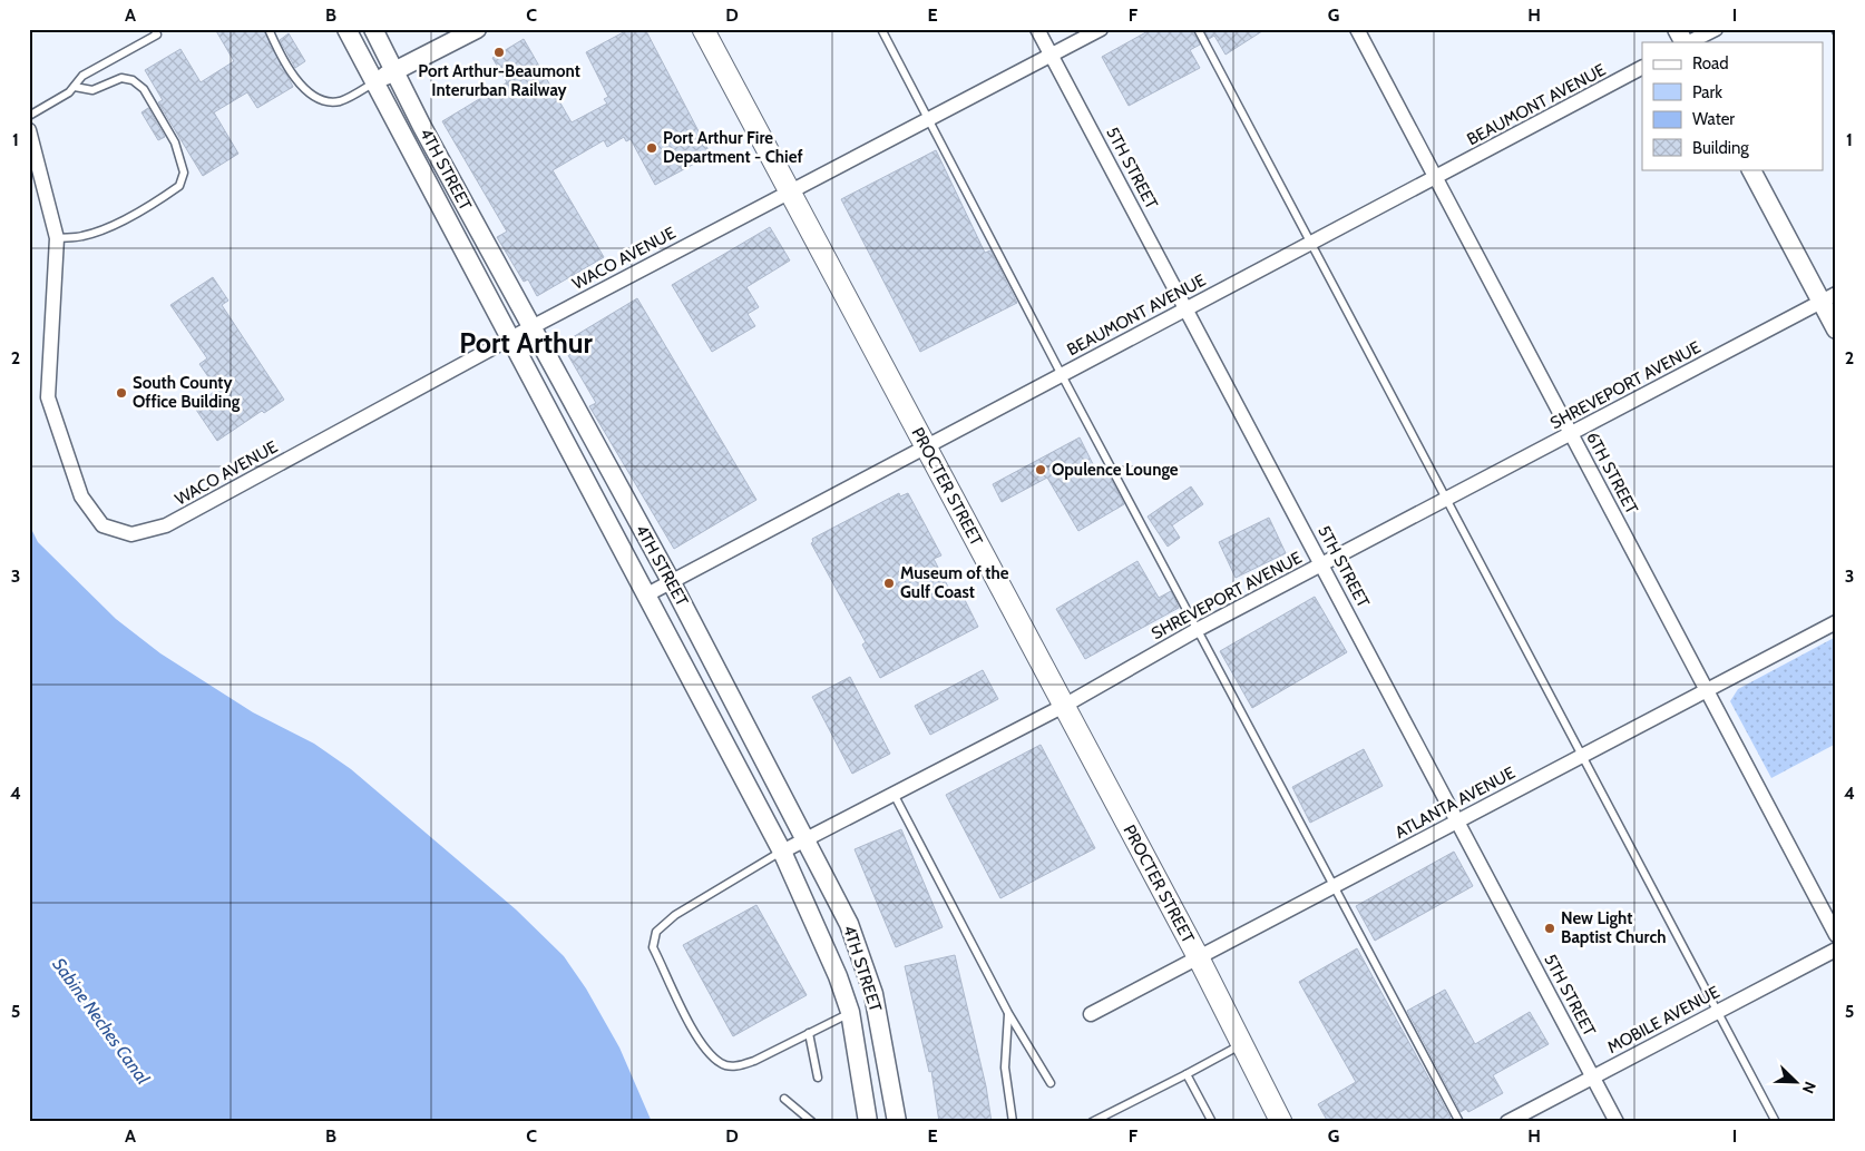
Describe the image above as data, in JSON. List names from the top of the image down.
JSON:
{
  "streets": {
    "main road": ["PROCTER STREET"],
    "street": [
      "BEAUMONT AVENUE",
      "5TH STREET",
      "4TH STREET",
      "WACO AVENUE",
      "SHREVEPORT AVENUE",
      "6TH STREET",
      "ATLANTA AVENUE",
      "MOBILE AVENUE"
    ]
  },
  "crossings": [
    ["BEAUMONT AVENUE", "5TH STREET"],
    ["BEAUMONT AVENUE", "4TH STREET"],
    ["BEAUMONT AVENUE", "6TH STREET"],
    ["BEAUMONT AVENUE", "PROCTER STREET"],
    ["5TH STREET", "WACO AVENUE"],
    ["5TH STREET", "SHREVEPORT AVENUE"],
    ["5TH STREET", "ATLANTA AVENUE"],
    ["5TH STREET", "MOBILE AVENUE"],
    ["4TH STREET", "WACO AVENUE"],
    ["4TH STREET", "SHREVEPORT AVENUE"],
    ["WACO AVENUE", "PROCTER STREET"],
    ["SHREVEPORT AVENUE", "6TH STREET"],
    ["SHREVEPORT AVENUE", "PROCTER STREET"],
    ["6TH STREET", "ATLANTA AVENUE"],
    ["PROCTER STREET", "ATLANTA AVENUE"]
  ],
  "districts": ["Port Arthur"],
  "water": ["Sabine Neches Canal"],
  "places": [
    "Port Arthur-Beaumont Interurban Railway",
    "Port Arthur Fire Department - Chief",
    "South County Office Building",
    "Opulence Lounge",
    "Museum of the Gulf Coast",
    "New Light Baptist Church"
  ],
  "legend": [
    "Road",
    "Park",
    "Water",
    "Building"
  ],
  "north": "bottom right",
  "grid": {
    "columns": [
      "A",
      "B",
      "C",
      "D",
      "E",
      "F",
      "G",
      "H",
      "I"
    ],
    "rows": [
      "1",
      "2",
      "3",
      "4",
      "5"
    ]
  }
}
